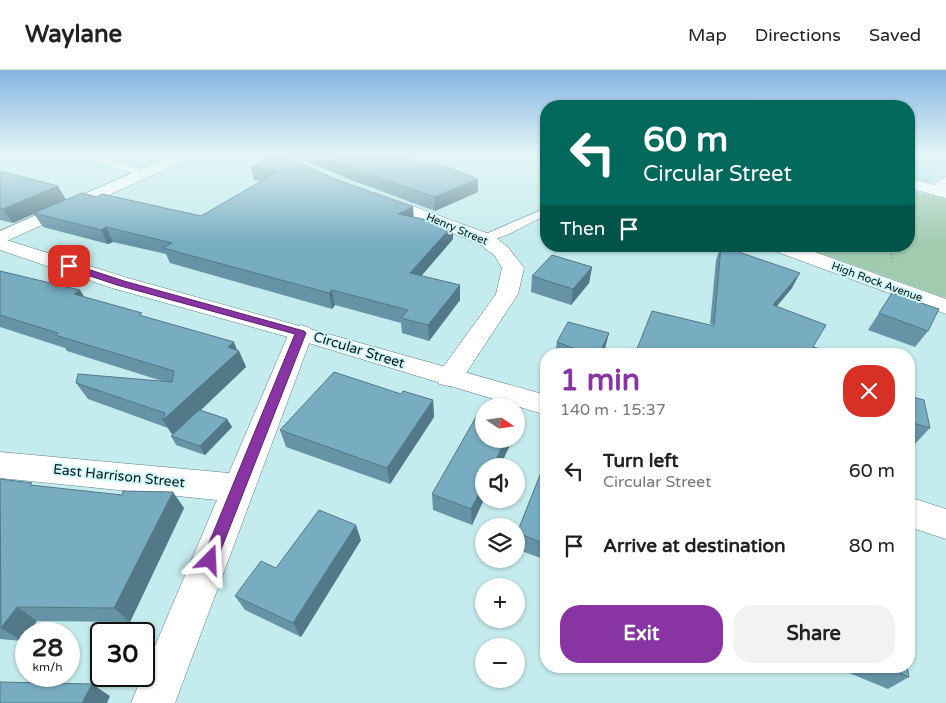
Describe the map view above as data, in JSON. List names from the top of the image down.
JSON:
{
  "streets": {
    "street": [
      "Henry Street",
      "High Rock Avenue",
      "Circular Street",
      "East Harrison Street"
    ]
  },
  "crossings": [
    ["Henry Street", "Circular Street"]
  ],
  "north": "right",
  "page": {
    "header": "Waylane",
    "nav": ["Map", "Directions", "Saved"],
    "turn": ["60 m", "Circular Street"],
    "then": "Then",
    "heading": ["1 min", "140 m · 15:37"],
    "map_buttons": ["+", "−"],
    "list": [
      {
        "name": "Turn left",
        "note": "Circular Street",
        "value": "60 m"
      },
      {
        "name": "Arrive at destination",
        "value": "80 m"
      }
    ],
    "buttons": ["Exit", "Share"],
    "speed": "28 km/h",
    "limit": "30"
  }
}
